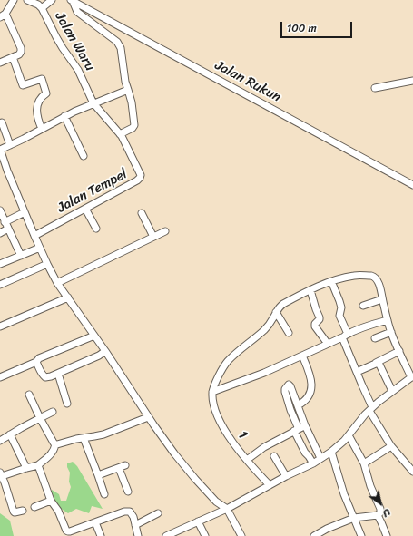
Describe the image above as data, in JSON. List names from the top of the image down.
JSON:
{
  "streets": {
    "street": [
      "Jalan Waru",
      "Jalan Rukun",
      "Jalan Tempel",
      "1"
    ]
  },
  "crossings": [
    ["Jalan Waru", "Jalan Tempel"]
  ],
  "scale_bar": "100 m",
  "north": "bottom right"
}
